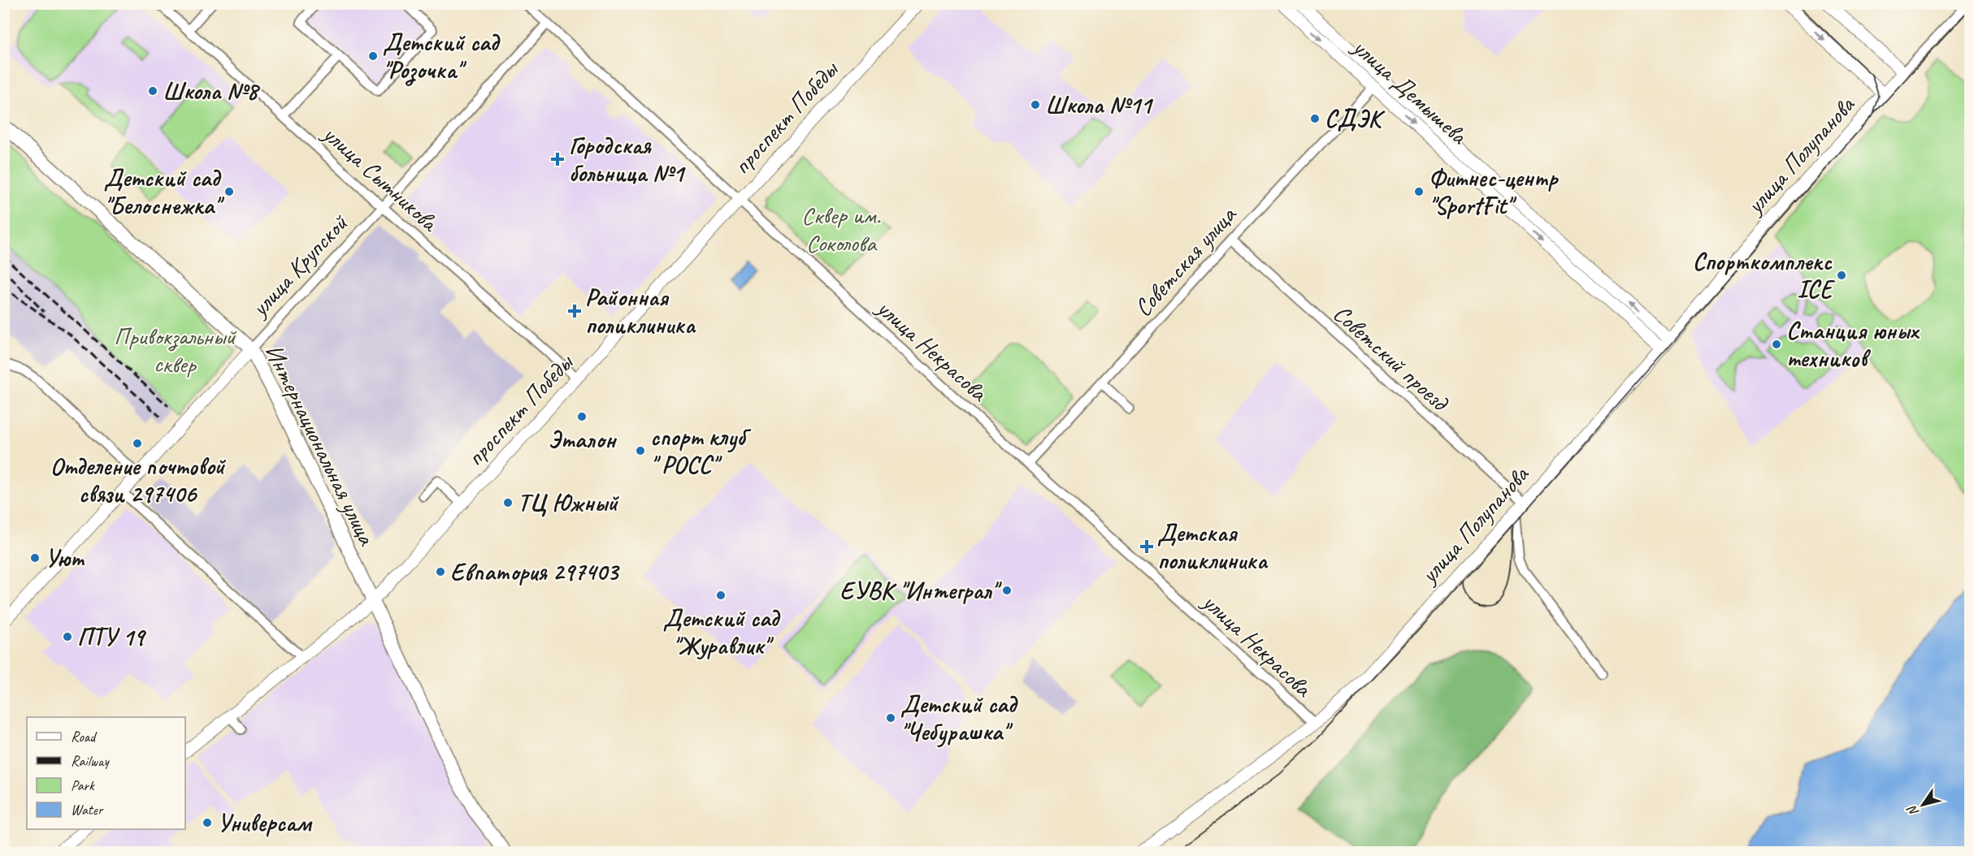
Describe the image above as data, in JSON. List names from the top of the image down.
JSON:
{
  "streets": {
    "main road": ["Интернациональная улица"],
    "street": [
      "улица Демышева",
      "проспект Победы",
      "улица Полупанова",
      "улица Сытникова",
      "Советская улица",
      "улица Крупской",
      "улица Некрасова",
      "Советский проезд"
    ]
  },
  "crossings": [
    ["улица Демышева", "улица Полупанова"],
    ["улица Демышева", "Советская улица"],
    ["проспект Победы", "улица Сытникова"],
    ["проспект Победы", "улица Некрасова"],
    ["проспект Победы", "Интернациональная улица"],
    ["улица Полупанова", "улица Некрасова"],
    ["улица Полупанова", "Советский проезд"],
    ["улица Сытникова", "улица Крупской"],
    ["Советская улица", "улица Некрасова"],
    ["Советская улица", "Советский проезд"],
    ["улица Крупской", "улица Некрасова"],
    ["улица Крупской", "Интернациональная улица"]
  ],
  "parks": ["Сквер им. Соколова", "Привокзальный сквер"],
  "places": {
    "other": [
      "Детский сад \"Розочка\"",
      "Школа №8",
      "Школа №11",
      "СДЭК",
      "Детский сад \"Белоснежка\"",
      "Фитнес-центр \"SportFit\"",
      "Спорткомплекс ICE",
      "Станция юных техников",
      "Эталон",
      "Отделение почтовой связи 297406",
      "спорт клуб \" РОСС\"",
      "ТЦ Южный",
      "Уют",
      "Евпатория 297403",
      "ЕУВК \"Интеграл\"",
      "Детский сад \"Журавлик\"",
      "ПТУ 19",
      "Детский сад \"Чебурашка\"",
      "Универсам"
    ],
    "health": ["Городская больница №1", "Районная поликлиника", "Детская поликлиника"]
  },
  "legend": [
    "Road",
    "Railway",
    "Park",
    "Water"
  ],
  "north": "bottom left"
}
